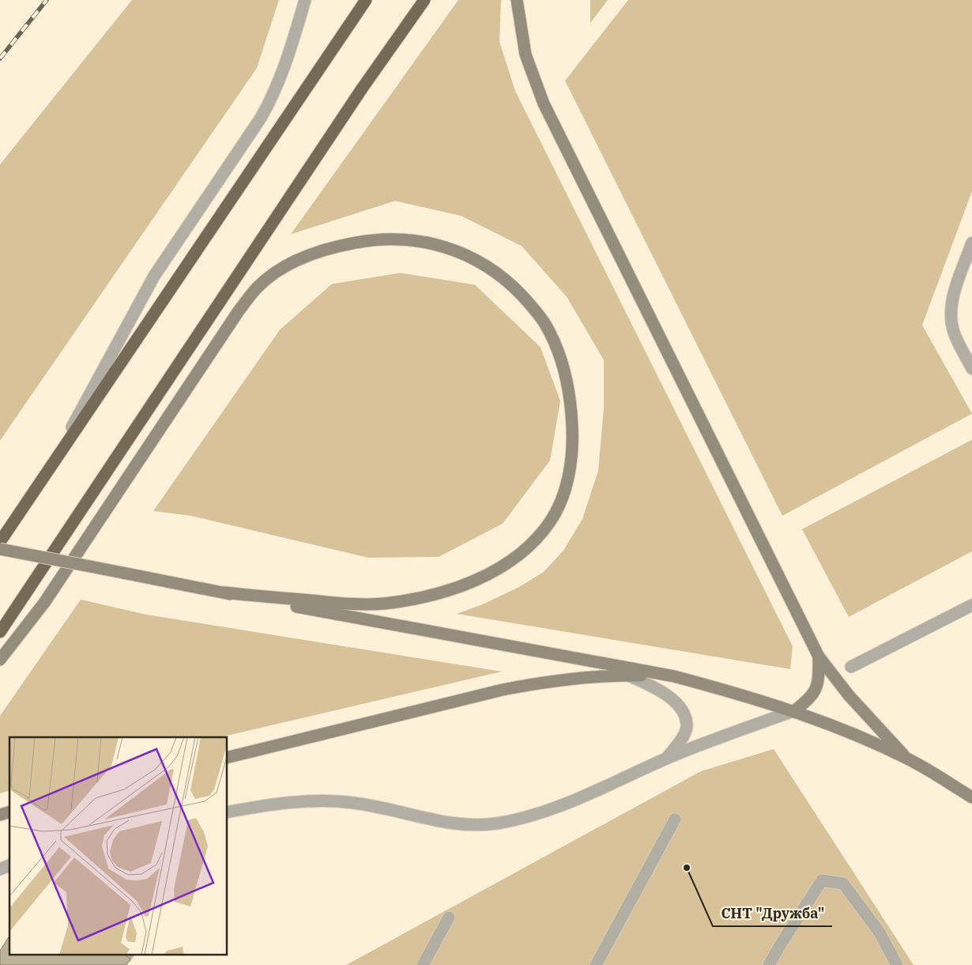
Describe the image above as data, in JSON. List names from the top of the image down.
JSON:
{
  "places": ["СНТ \"Дружба\""]
}
